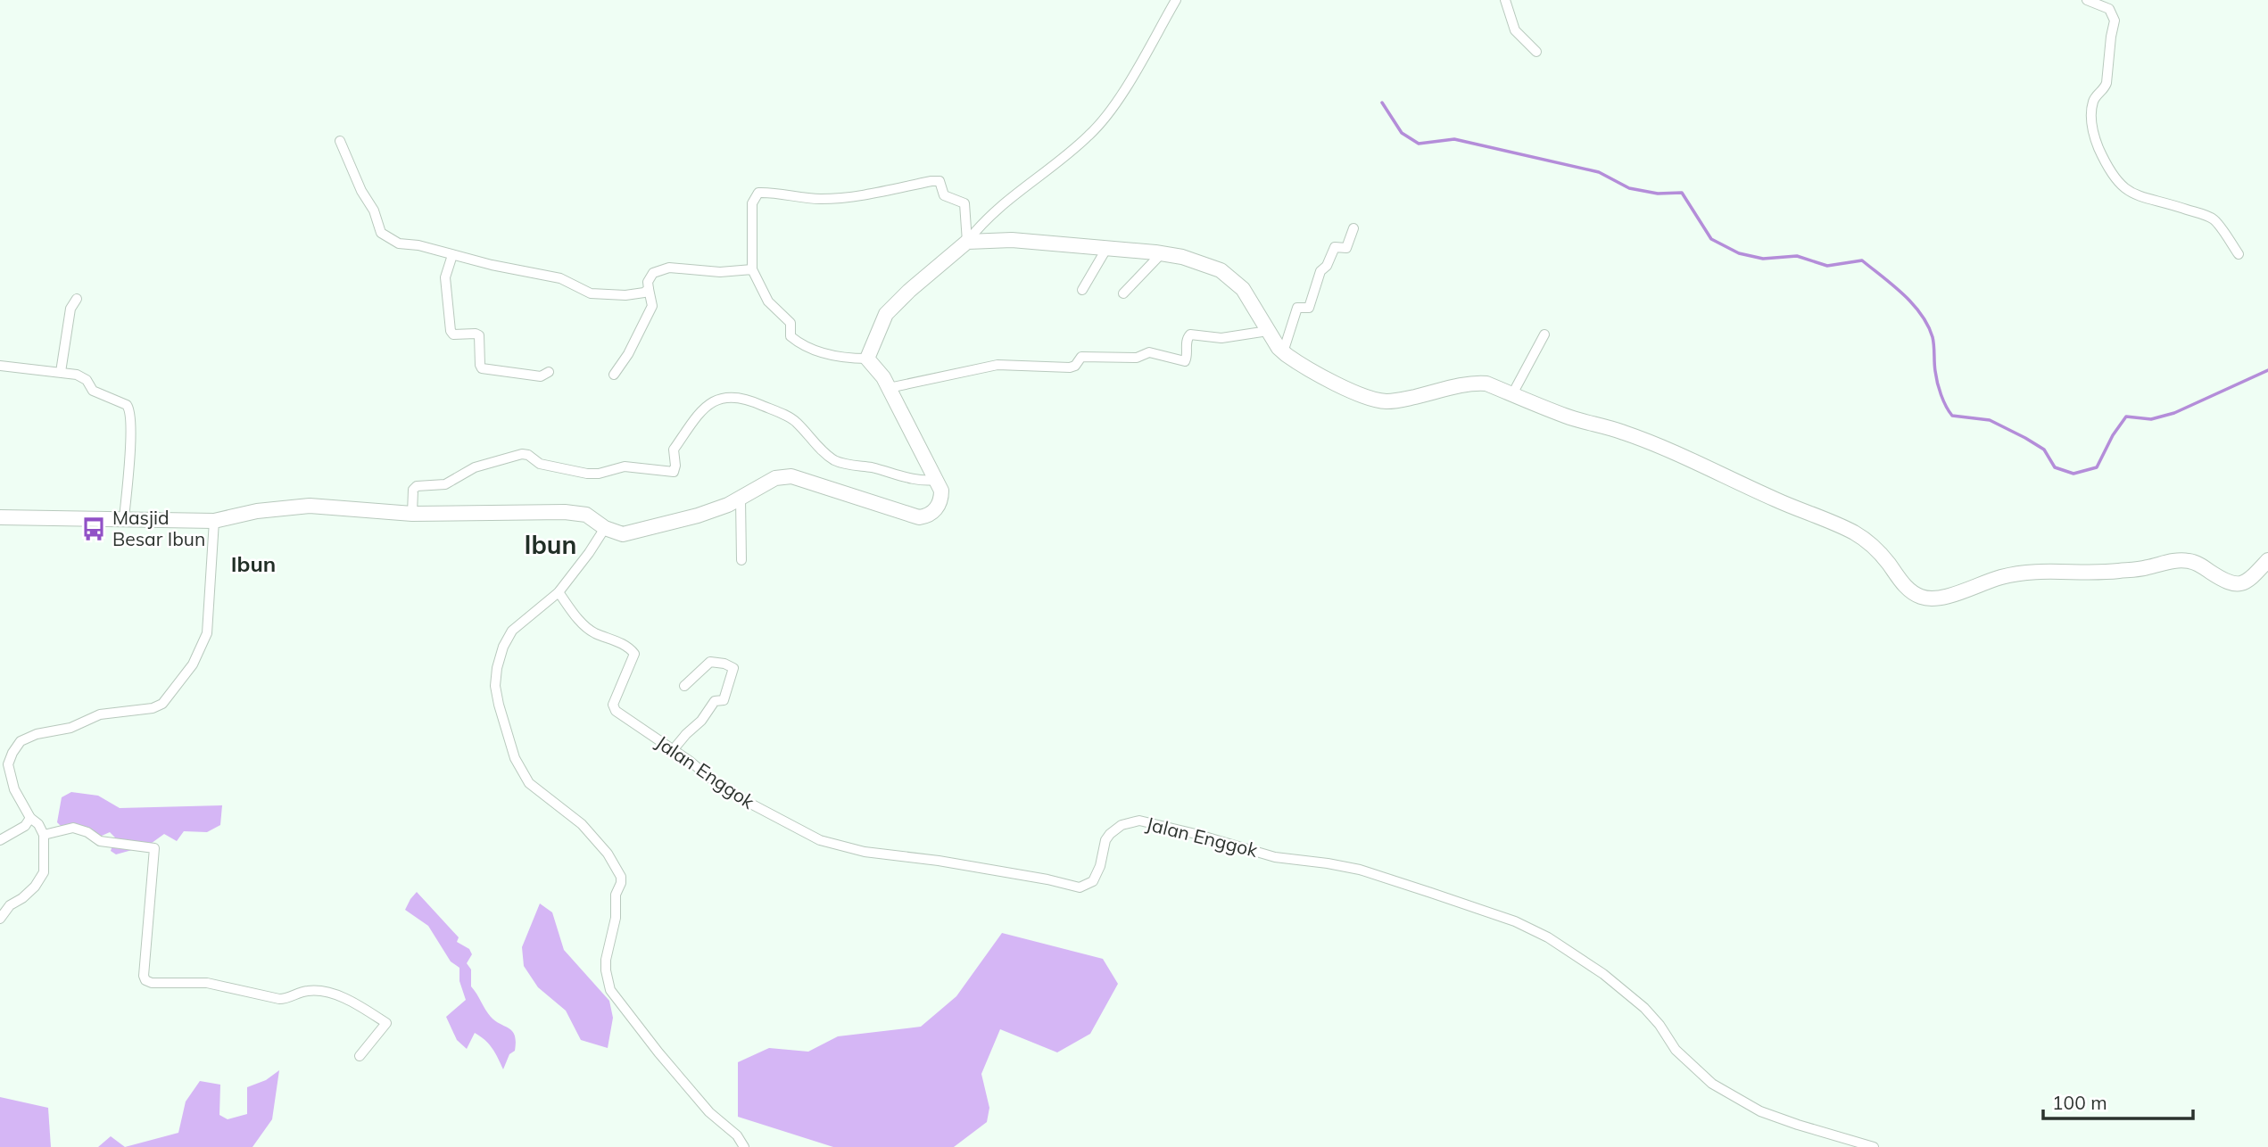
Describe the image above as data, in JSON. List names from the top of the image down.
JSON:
{
  "streets": {
    "street": ["Jalan Enggok"]
  },
  "districts": ["Ibun", "Ibun"],
  "places": {
    "bus stop": ["Masjid Besar Ibun"]
  },
  "scale_bar": "100 m"
}
